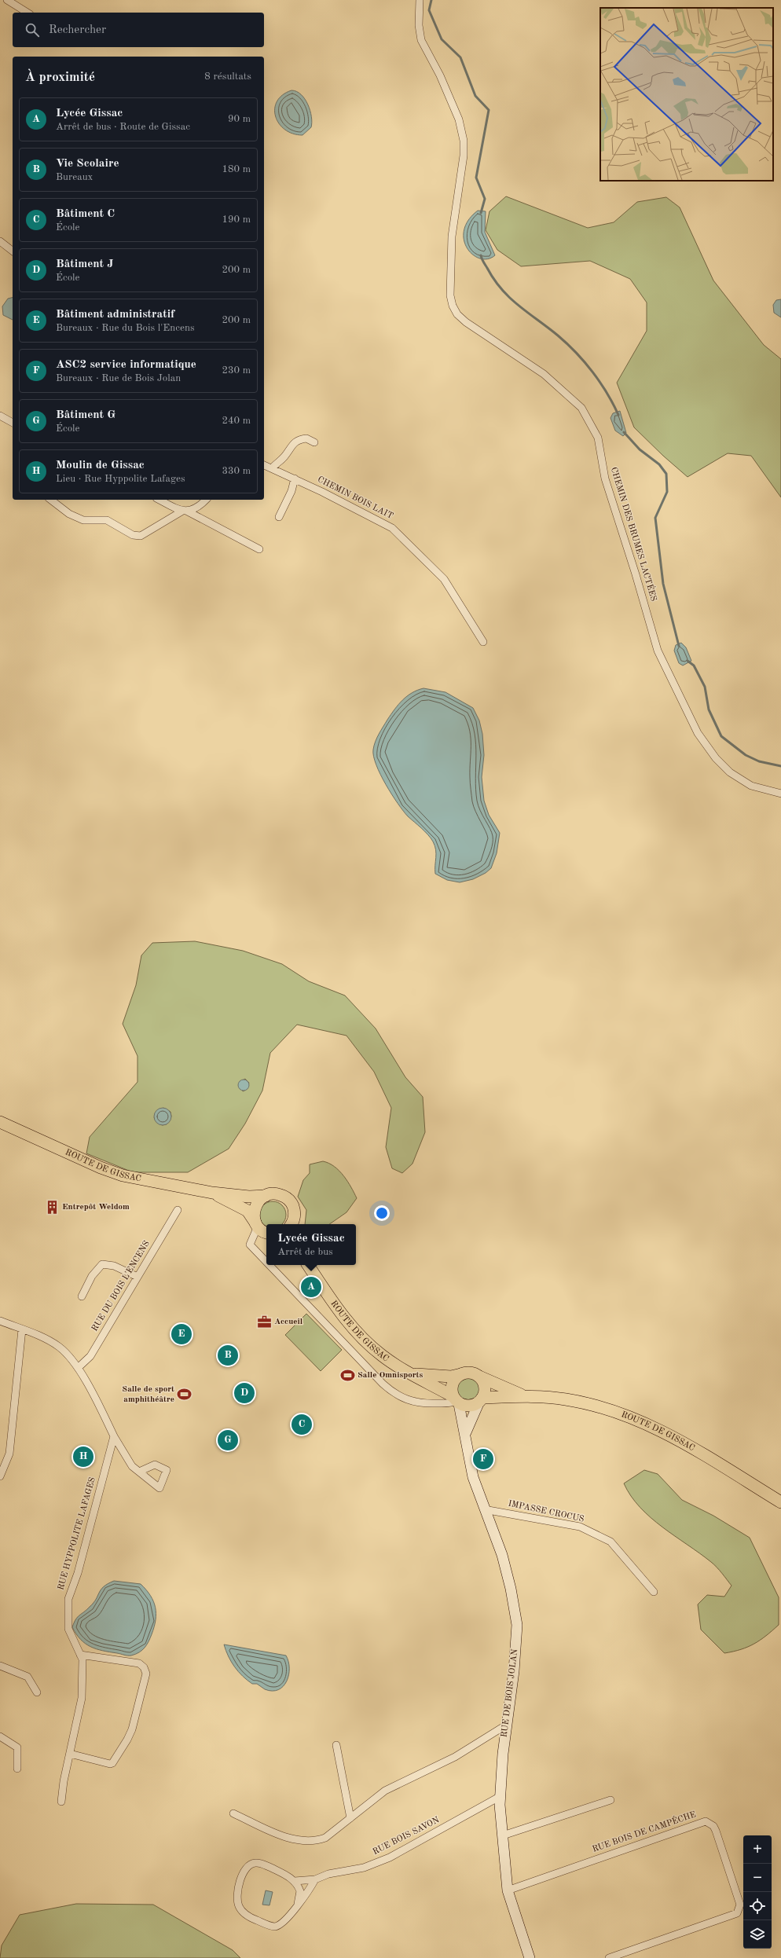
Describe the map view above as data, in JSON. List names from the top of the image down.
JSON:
{
  "streets": {
    "main road": ["ROUTE DE GISSAC"],
    "street": [
      "CHEMIN BOIS LAIT",
      "CHEMIN DES BRUMES LACTÉES",
      "RUE DU BOIS L'ENCENS",
      "IMPASSE CROCUS",
      "RUE HYPPOLITE LAFAGES",
      "RUE DE BOIS JOLAN",
      "RUE BOIS DE CAMPÊCHE",
      "RUE BOIS SAVON"
    ]
  },
  "crossings": [
    ["ROUTE DE GISSAC", "RUE DE BOIS JOLAN"],
    ["IMPASSE CROCUS", "RUE DE BOIS JOLAN"],
    ["RUE DE BOIS JOLAN", "RUE BOIS DE CAMPÊCHE"],
    ["RUE DE BOIS JOLAN", "RUE BOIS SAVON"]
  ],
  "places": {
    "building": ["Entrepôt Weldom"],
    "office": ["Accueil"],
    "sports": ["Salle Omnisports", "Salle de sport amphithéâtre"]
  },
  "page": {
    "search": "Rechercher",
    "heading": ["À proximité", "8 résultats"],
    "list": [
      {
        "mark": "A",
        "name": "Lycée Gissac",
        "note": "Arrêt de bus · Route de Gissac",
        "value": "90 m"
      },
      {
        "mark": "B",
        "name": "Vie Scolaire",
        "note": "Bureaux",
        "value": "180 m"
      },
      {
        "mark": "C",
        "name": "Bâtiment C",
        "note": "École",
        "value": "190 m"
      },
      {
        "mark": "D",
        "name": "Bâtiment J",
        "note": "École",
        "value": "200 m"
      },
      {
        "mark": "E",
        "name": "Bâtiment administratif",
        "note": "Bureaux · Rue du Bois l'Encens",
        "value": "200 m"
      },
      {
        "mark": "F",
        "name": "ASC2 service informatique",
        "note": "Bureaux · Rue de Bois Jolan",
        "value": "230 m"
      },
      {
        "mark": "G",
        "name": "Bâtiment G",
        "note": "École",
        "value": "240 m"
      },
      {
        "mark": "H",
        "name": "Moulin de Gissac",
        "note": "Lieu · Rue Hyppolite Lafages",
        "value": "330 m"
      }
    ],
    "popup": ["Lycée Gissac", "Arrêt de bus"],
    "pins": [
      "A",
      "E",
      "B",
      "D",
      "C",
      "G",
      "H",
      "F"
    ],
    "map_buttons": ["+", "−"]
  }
}
